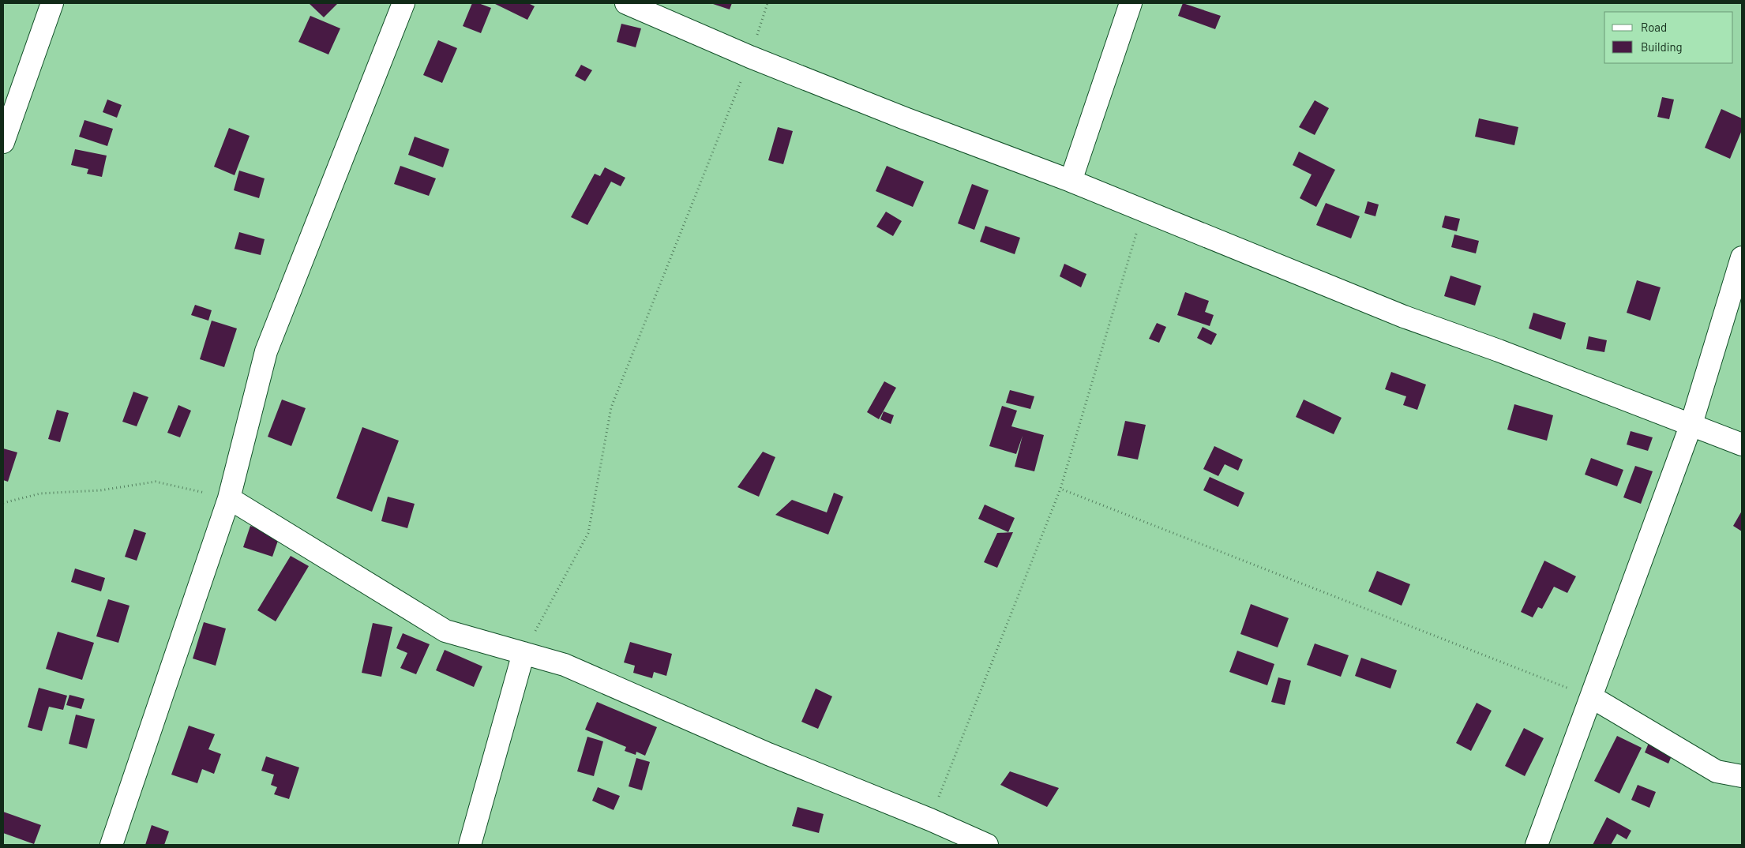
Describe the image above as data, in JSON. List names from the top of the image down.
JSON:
{
  "legend": ["Road", "Building"]
}
